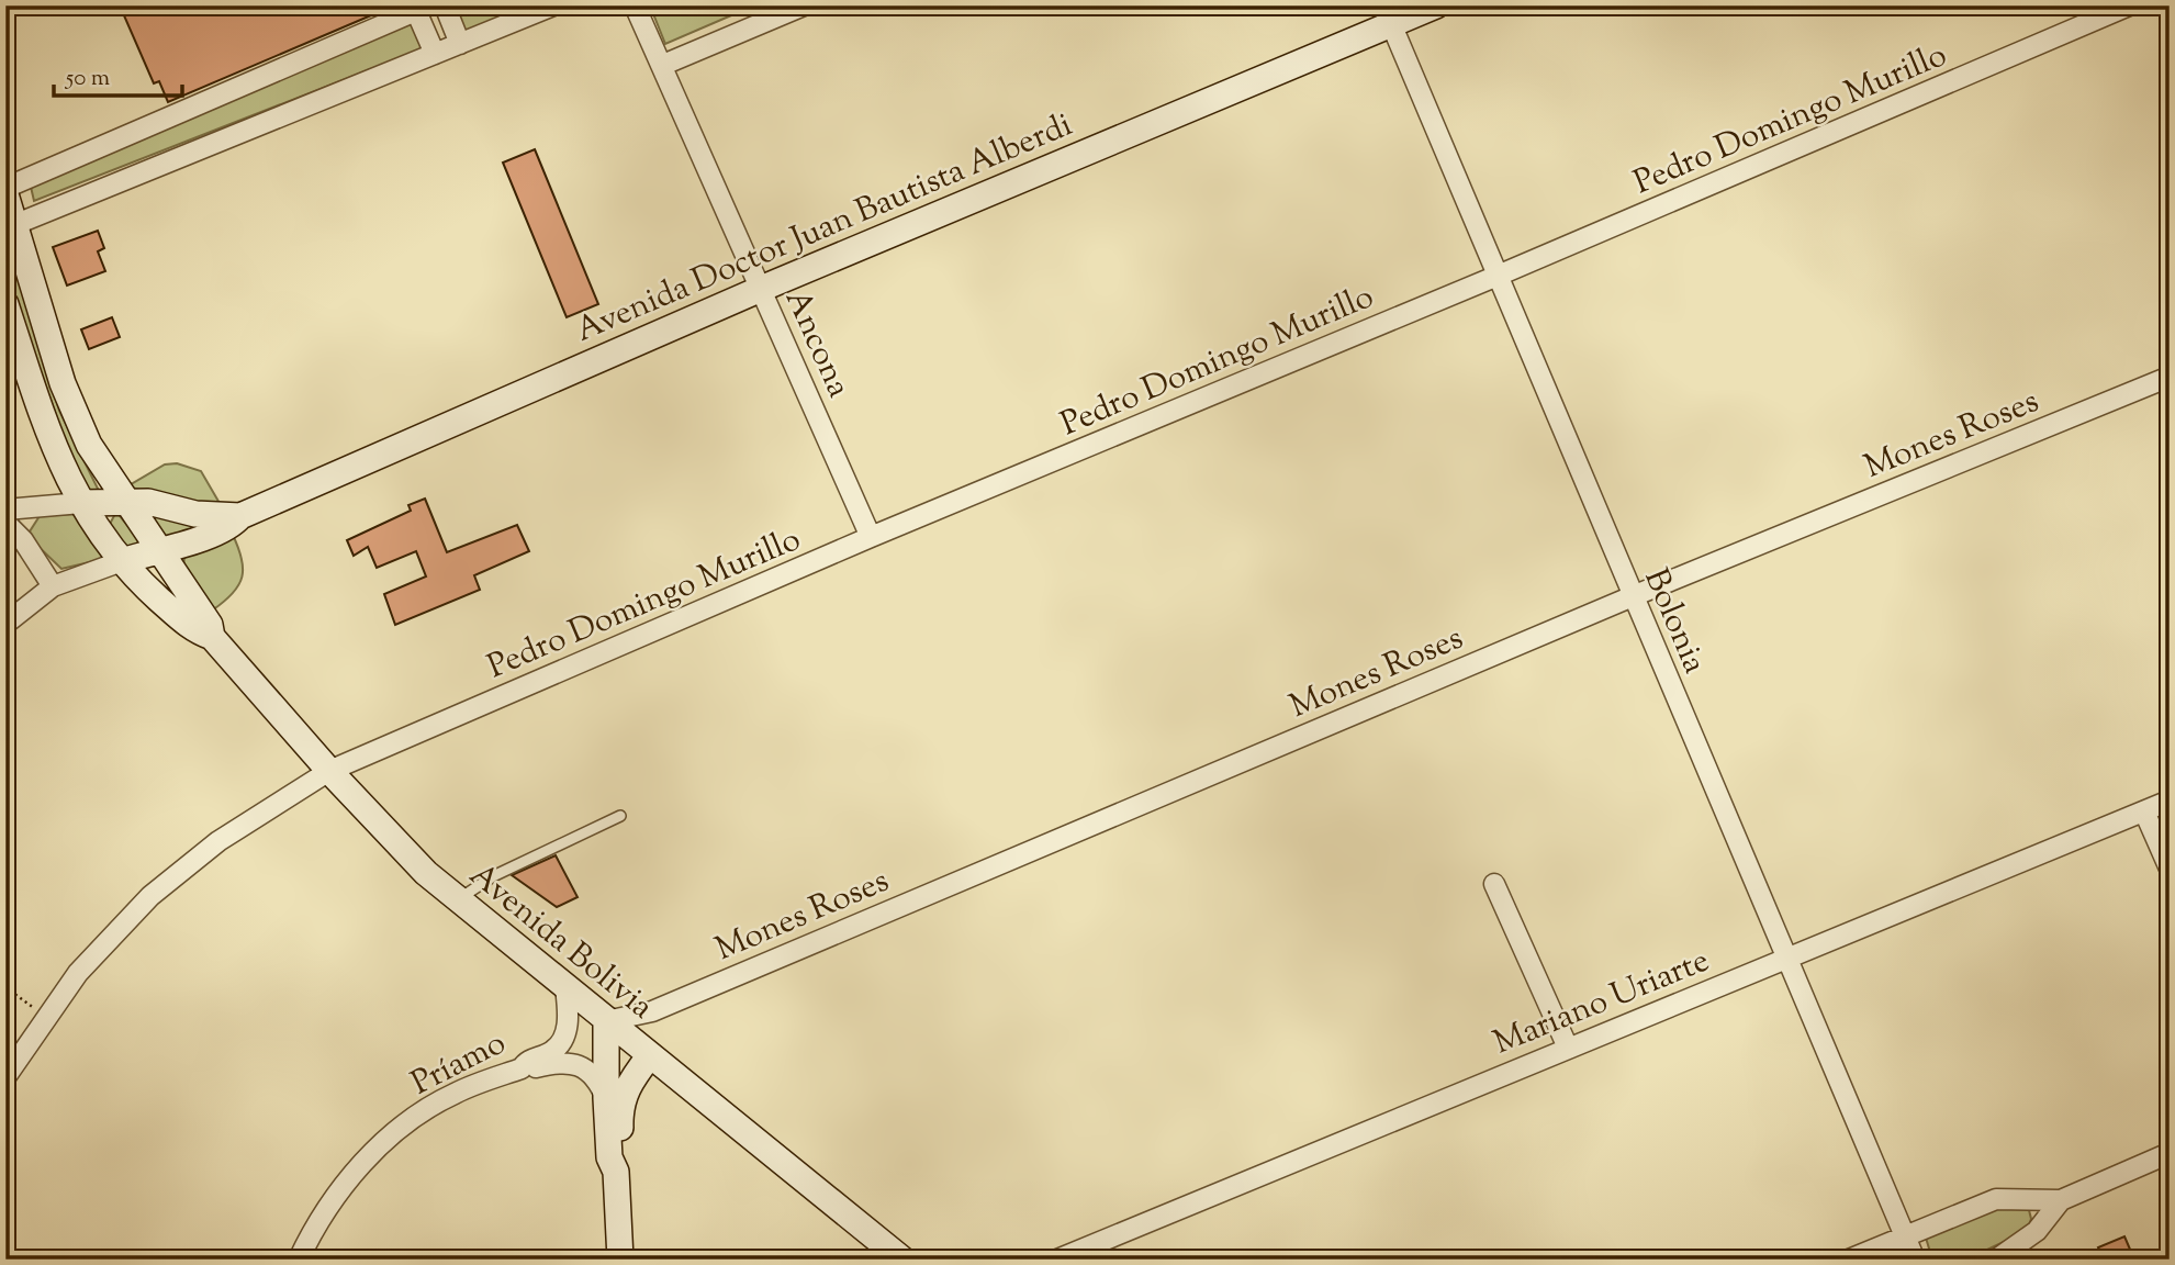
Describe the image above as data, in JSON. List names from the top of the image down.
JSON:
{
  "streets": {
    "street": [
      "Pedro Domingo Murillo",
      "Avenida Doctor Juan Bautista Alberdi",
      "Ancona",
      "Mones Roses",
      "Bolonia",
      "Avenida Bolivia",
      "Mariano Uriarte",
      "Príamo"
    ]
  },
  "crossings": [
    ["Pedro Domingo Murillo", "Ancona"],
    ["Pedro Domingo Murillo", "Bolonia"],
    ["Pedro Domingo Murillo", "Avenida Bolivia"],
    ["Avenida Doctor Juan Bautista Alberdi", "Ancona"],
    ["Avenida Doctor Juan Bautista Alberdi", "Bolonia"],
    ["Avenida Doctor Juan Bautista Alberdi", "Avenida Bolivia"],
    ["Mones Roses", "Bolonia"],
    ["Mones Roses", "Avenida Bolivia"],
    ["Bolonia", "Mariano Uriarte"],
    ["Avenida Bolivia", "Príamo"]
  ],
  "scale_bar": "50 m"
}
